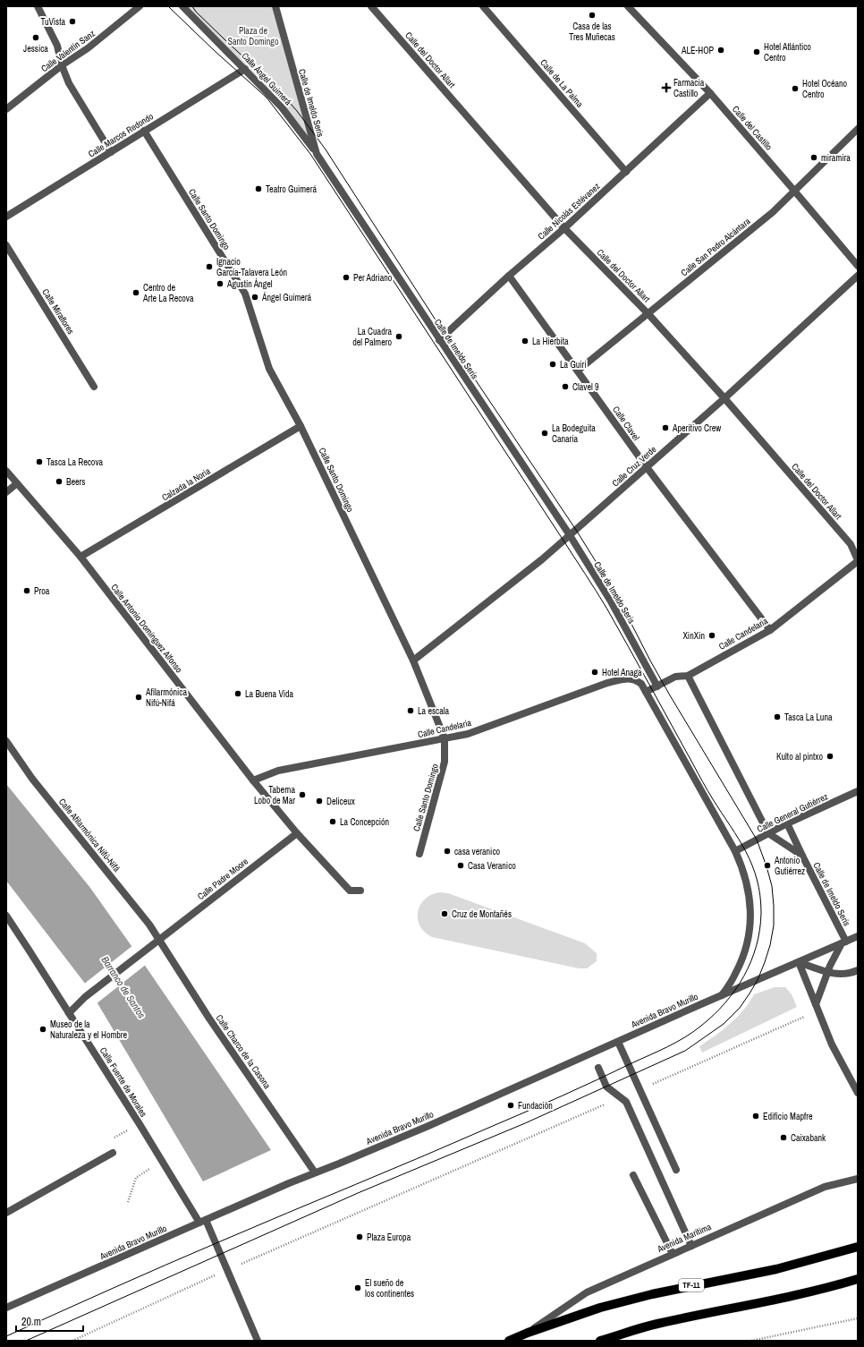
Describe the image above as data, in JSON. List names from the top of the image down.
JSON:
{
  "streets": {
    "main road": ["Avenida Marítima", "TF-11"],
    "street": [
      "Calle Valentín Sanz",
      "Calle del Doctor Allart",
      "Calle Ángel Guimerá",
      "Calle de La Palma",
      "Calle de Imeldo Serís",
      "Calle del Castillo",
      "Calle Marcos Redondo",
      "Calle Nicolás Estévanez",
      "Calle Santo Domingo",
      "Calle San Pedro Alcántara",
      "Calle Miraflores",
      "Calle Clavel",
      "Calle Cruz Verde",
      "Calzada la Noria",
      "Calle Antonio Domínguez Alfonso",
      "Calle Candelaria",
      "Calle General Gutiérrez",
      "Calle Afilarmónica Nifú-Nifá",
      "Calle Padre Moore",
      "Avenida Bravo Murillo",
      "Calle Charco de la Casona",
      "Calle Fuente de Morales"
    ]
  },
  "crossings": [
    ["Calle del Doctor Allart", "Calle Nicolás Estévanez"],
    ["Calle del Doctor Allart", "Calle San Pedro Alcántara"],
    ["Calle del Doctor Allart", "Calle Cruz Verde"],
    ["Calle del Doctor Allart", "Calle Candelaria"],
    ["Calle Ángel Guimerá", "Calle de Imeldo Serís"],
    ["Calle Ángel Guimerá", "Calle Marcos Redondo"],
    ["Calle de La Palma", "Calle Nicolás Estévanez"],
    ["Calle de Imeldo Serís", "Calle Nicolás Estévanez"],
    ["Calle de Imeldo Serís", "Calle Cruz Verde"],
    ["Calle de Imeldo Serís", "Calle Candelaria"],
    ["Calle de Imeldo Serís", "Calle General Gutiérrez"],
    ["Calle de Imeldo Serís", "Avenida Bravo Murillo"],
    ["Calle del Castillo", "Calle Nicolás Estévanez"],
    ["Calle del Castillo", "Calle San Pedro Alcántara"],
    ["Calle Marcos Redondo", "Calle Santo Domingo"],
    ["Calle Nicolás Estévanez", "Calle Clavel"],
    ["Calle Santo Domingo", "Calle Cruz Verde"],
    ["Calle Santo Domingo", "Calzada la Noria"],
    ["Calle Santo Domingo", "Calle Candelaria"],
    ["Calle San Pedro Alcántara", "Calle Clavel"],
    ["Calle Clavel", "Calle Cruz Verde"],
    ["Calle Clavel", "Calle Candelaria"],
    ["Calzada la Noria", "Calle Antonio Domínguez Alfonso"],
    ["Calle Antonio Domínguez Alfonso", "Calle Candelaria"],
    ["Calle Antonio Domínguez Alfonso", "Calle Padre Moore"],
    ["Calle Afilarmónica Nifú-Nifá", "Calle Padre Moore"],
    ["Calle Afilarmónica Nifú-Nifá", "Calle Charco de la Casona"],
    ["Calle Padre Moore", "Calle Charco de la Casona"],
    ["Calle Padre Moore", "Calle Fuente de Morales"],
    ["Avenida Bravo Murillo", "Calle Charco de la Casona"],
    ["Avenida Bravo Murillo", "Calle Fuente de Morales"]
  ],
  "water": ["Barranco de Santos"],
  "parks": ["Plaza de Santo Domingo"],
  "places": {
    "other": [
      "Casa de las Tres Muñecas",
      "TuVista",
      "Jessica",
      "ALE-HOP",
      "Hotel Atlántico Centro",
      "Hotel Océano Centro",
      "miramira",
      "Teatro Guimerá",
      "Ignacio García-Talavera León",
      "Per Adriano",
      "Agustín Ángel",
      "Centro de Arte La Recova",
      "Ángel Guimerá",
      "La Cuadra del Palmero",
      "La Hierbita",
      "La Guiri",
      "Clavel 9",
      "Aperitivo Crew",
      "La Bodeguita Canaria",
      "Tasca La Recova",
      "Beers",
      "Proa",
      "XinXin",
      "Hotel Anaga",
      "La Buena Vida",
      "Afilarmónica Nifú-Nifá",
      "La escala",
      "Tasca La Luna",
      "Kulto al pintxo",
      "Taberna Lobo de Mar",
      "Deliceux",
      "La Concepción",
      "casa veranico",
      "Casa Veranico",
      "Antonio Gutiérrez",
      "Cruz de Montañés",
      "Museo de la Naturaleza y el Hombre",
      "Fundaciòn",
      "Edificio Mapfre",
      "Caixabank",
      "Plaza Europa",
      "El sueño de los continentes"
    ],
    "health": ["Farmacia Castillo"]
  },
  "scale_bar": "20 m"
}
